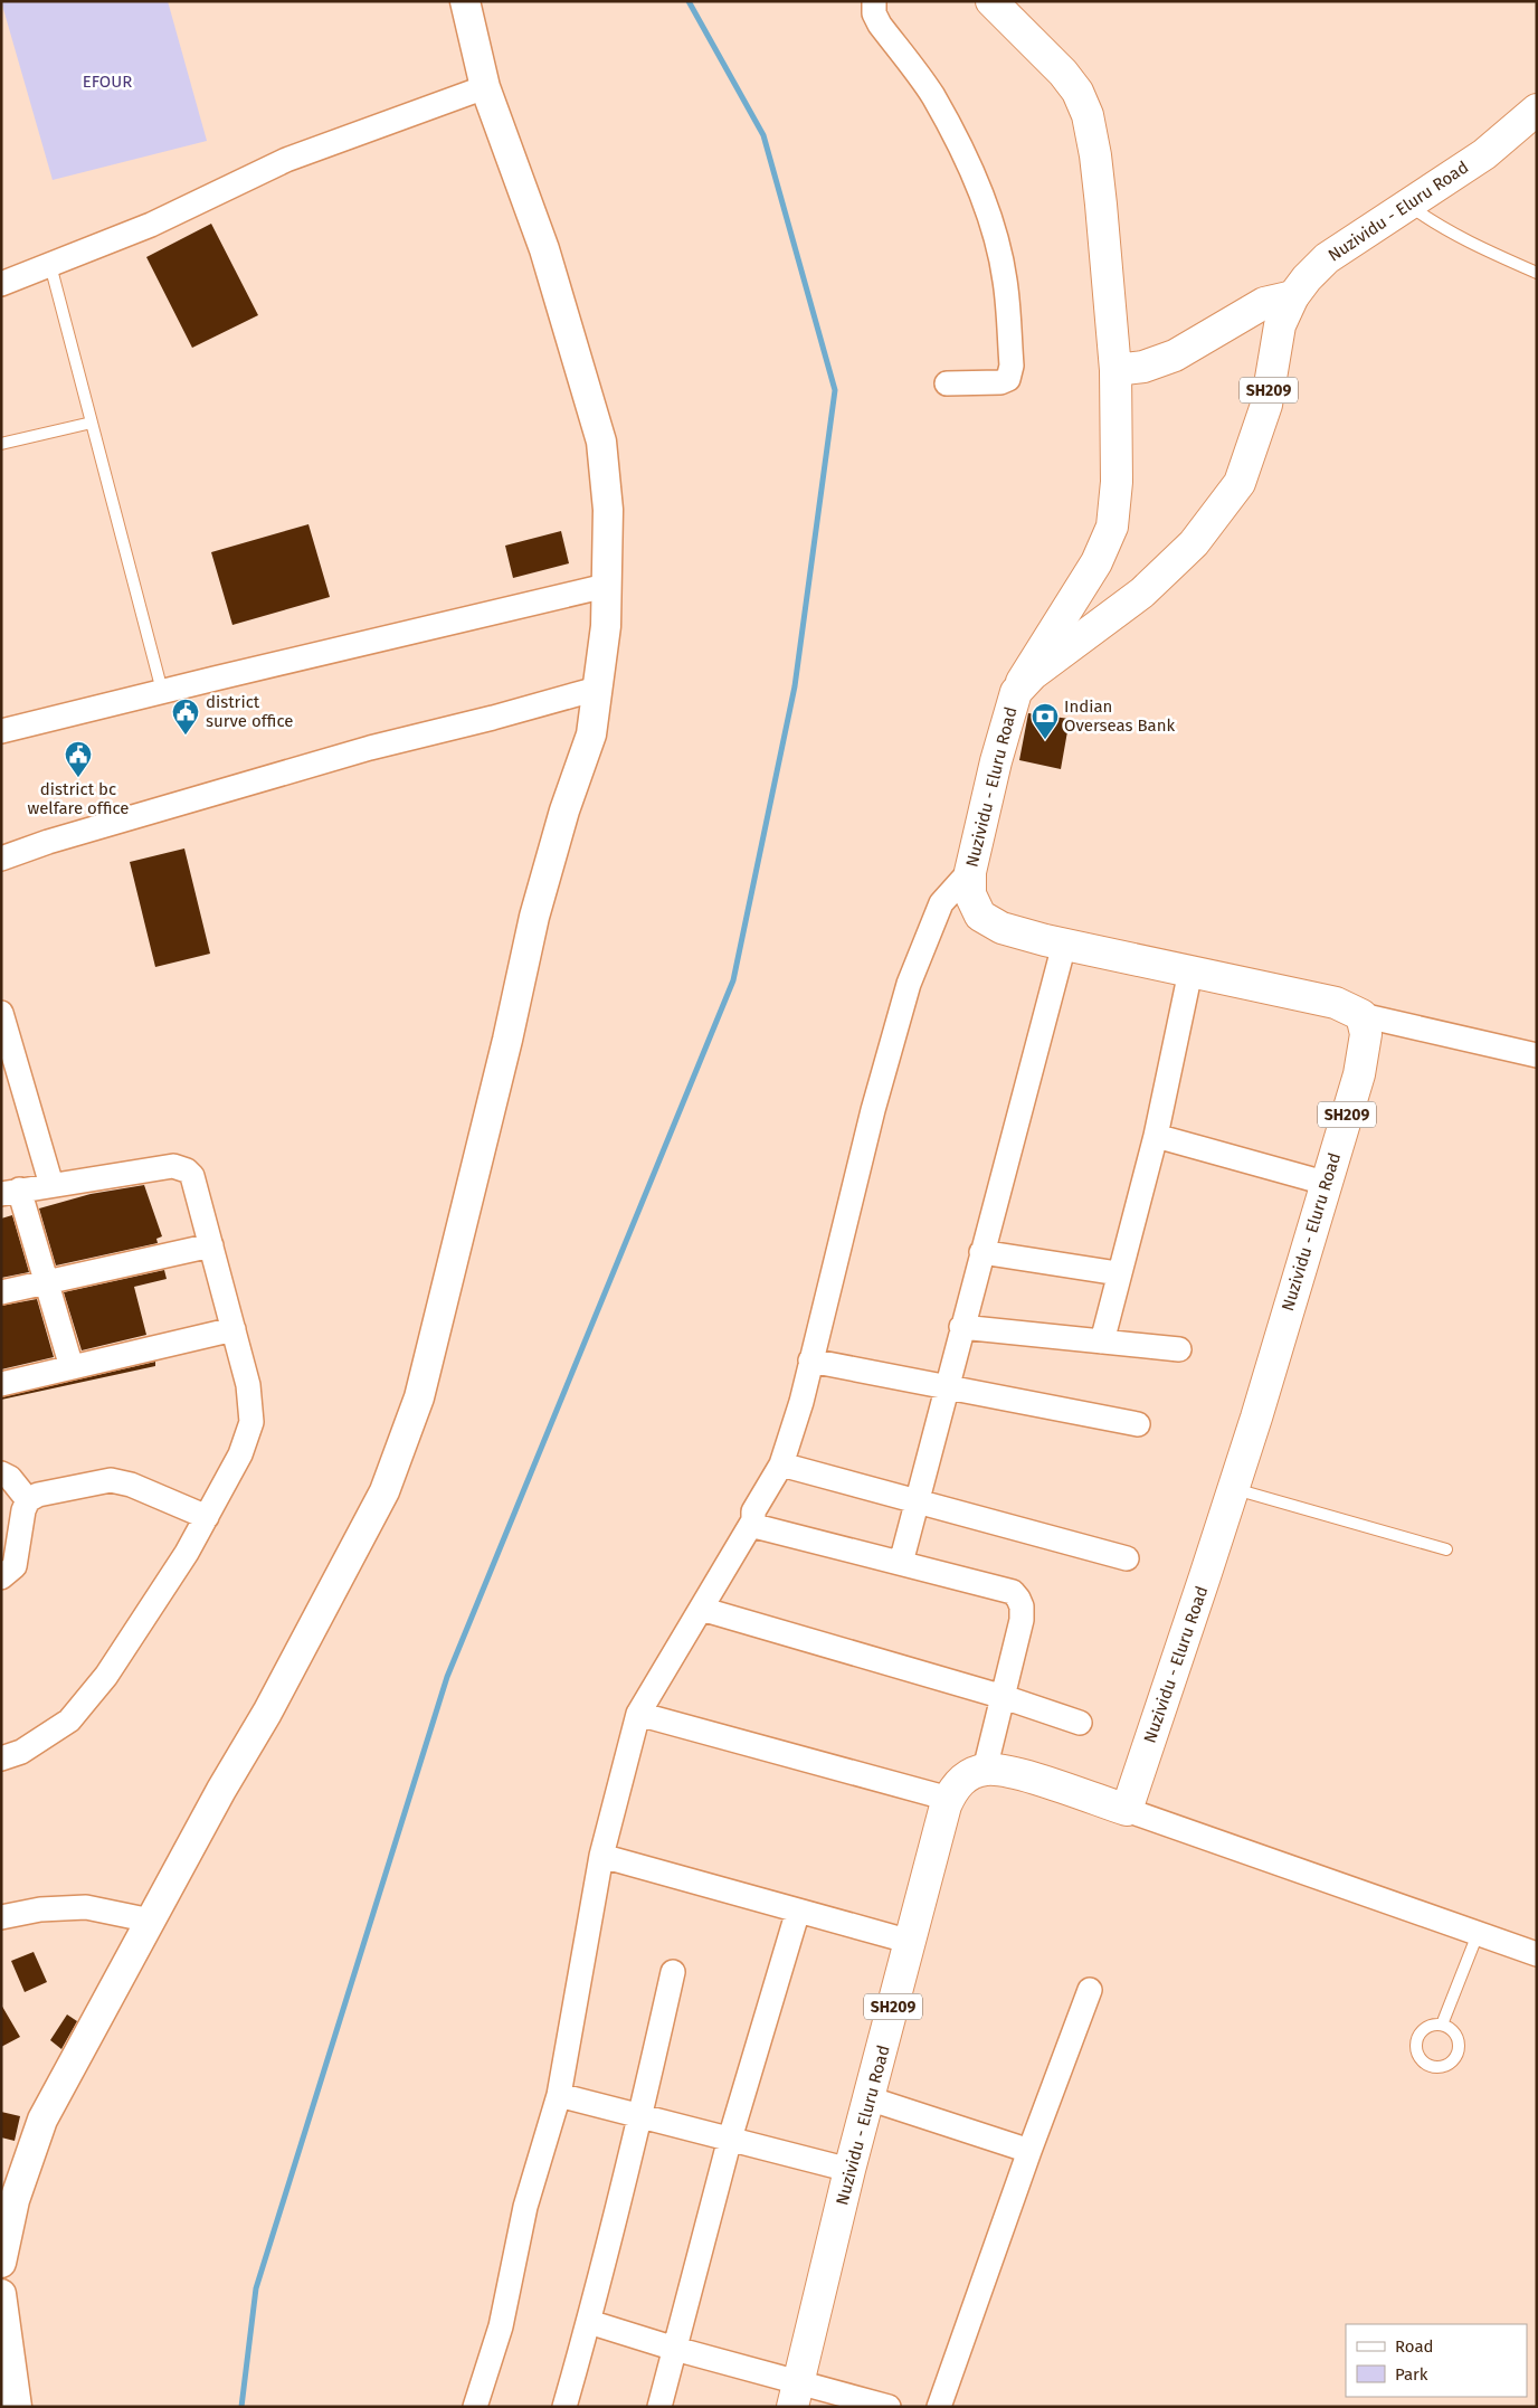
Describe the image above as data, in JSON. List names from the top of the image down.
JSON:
{
  "streets": {
    "main road": ["Nuzividu - Eluru Road", "SH209"]
  },
  "parks": ["EFOUR"],
  "places": {
    "public building": ["district surve office", "district bc welfare office"],
    "bank": ["Indian Overseas Bank"]
  },
  "legend": ["Road", "Park"]
}
